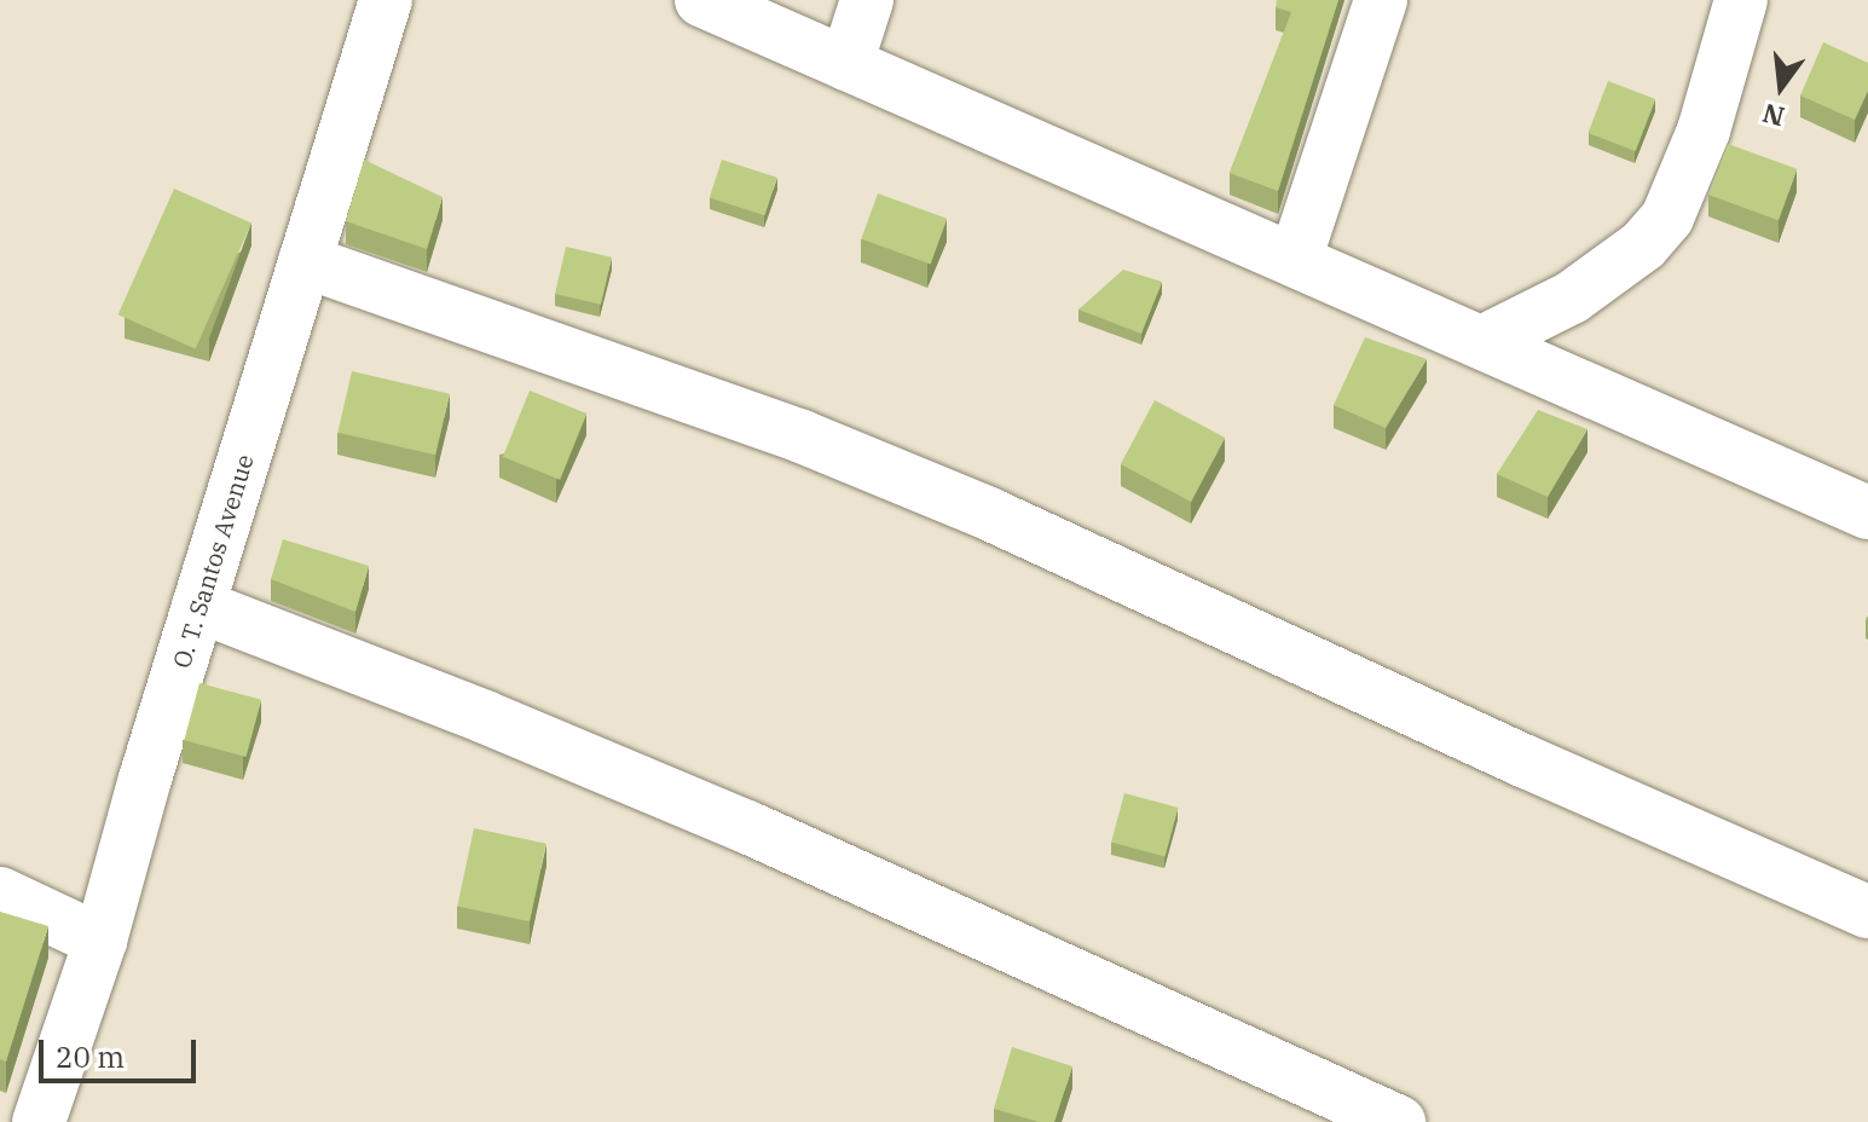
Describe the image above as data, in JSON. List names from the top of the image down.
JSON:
{
  "streets": {
    "street": ["O. T. Santos Avenue"]
  },
  "scale_bar": "20 m",
  "north": "bottom"
}
